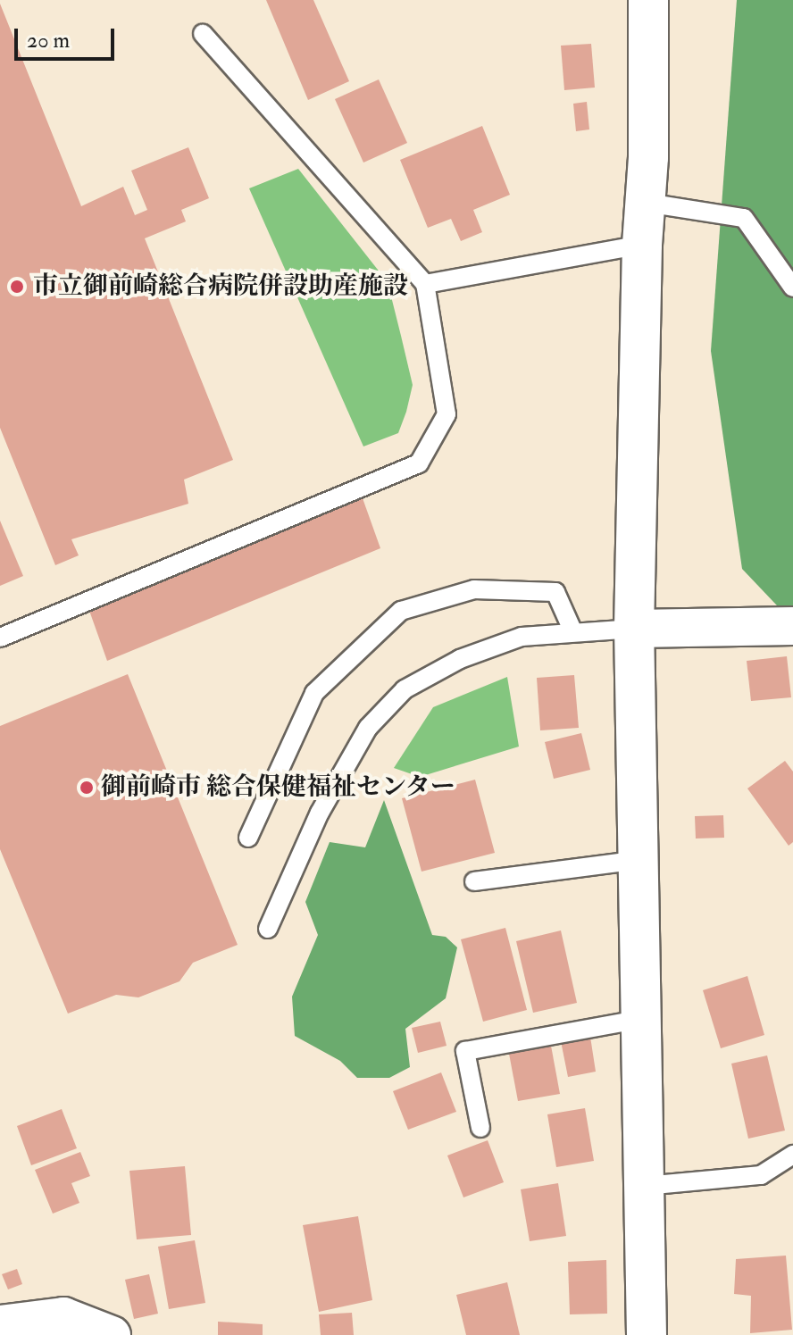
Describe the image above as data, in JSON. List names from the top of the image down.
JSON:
{
  "places": ["市立御前崎総合病院併設助産施設", "御前崎市 総合保健福祉センター"],
  "scale_bar": "20 m"
}
